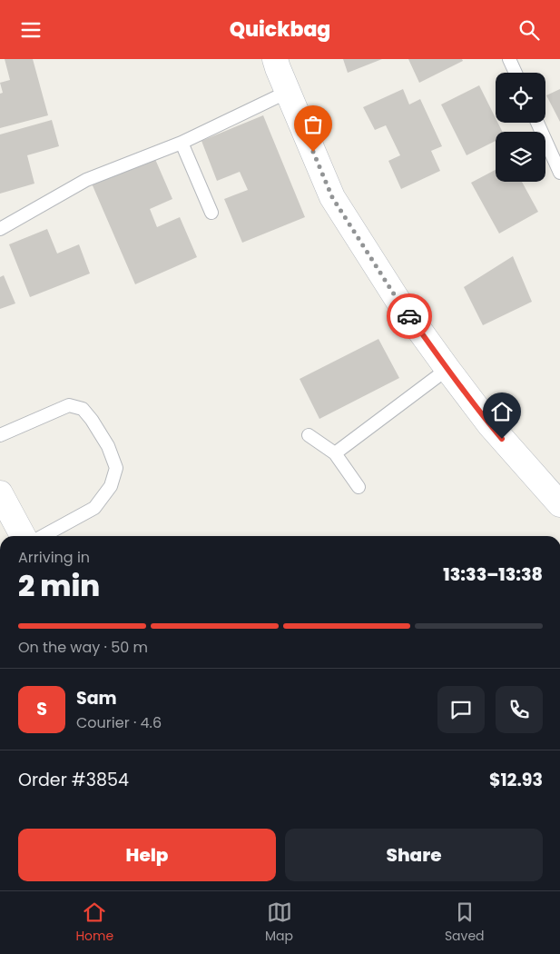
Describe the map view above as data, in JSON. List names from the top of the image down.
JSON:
{
  "page": {
    "header": "Quickbag",
    "heading": ["2 min", "Arriving in", "13:33–13:38"],
    "panel": [
      "Sam",
      "Courier · 4.6",
      "Order #3854",
      "$12.93"
    ],
    "bar": "On the way · 50 m",
    "round": "S",
    "buttons": ["Help", "Share"],
    "tabs": ["Home", "Map", "Saved"]
  }
}
